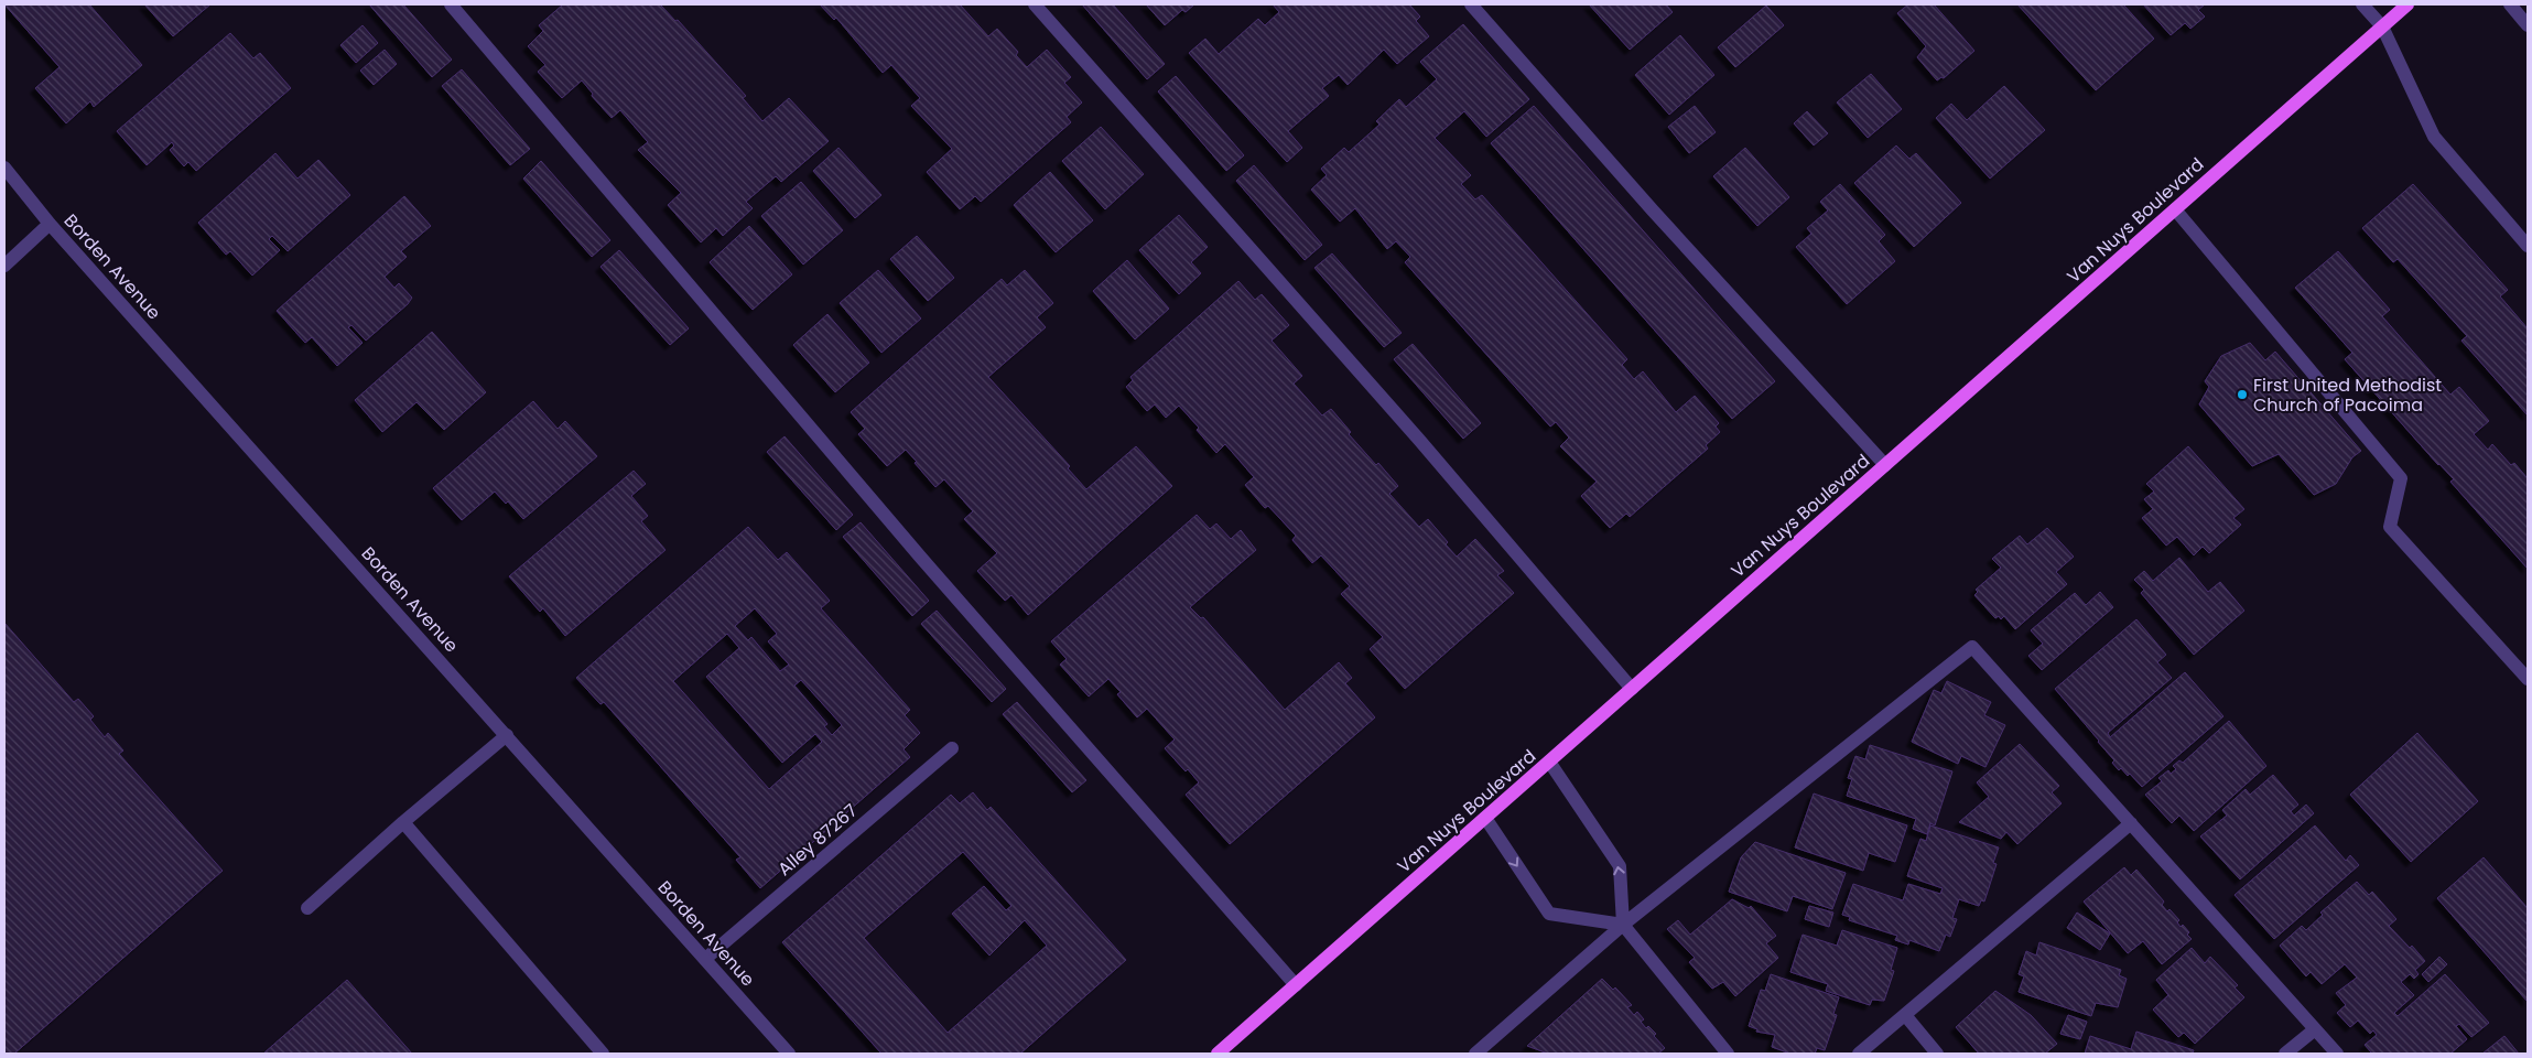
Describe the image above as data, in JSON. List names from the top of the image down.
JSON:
{
  "streets": {
    "main road": ["Van Nuys Boulevard"],
    "street": ["Borden Avenue", "Alley 87267"]
  },
  "crossings": [
    ["Borden Avenue", "Alley 87267"]
  ],
  "places": ["First United Methodist Church of Pacoima"]
}
